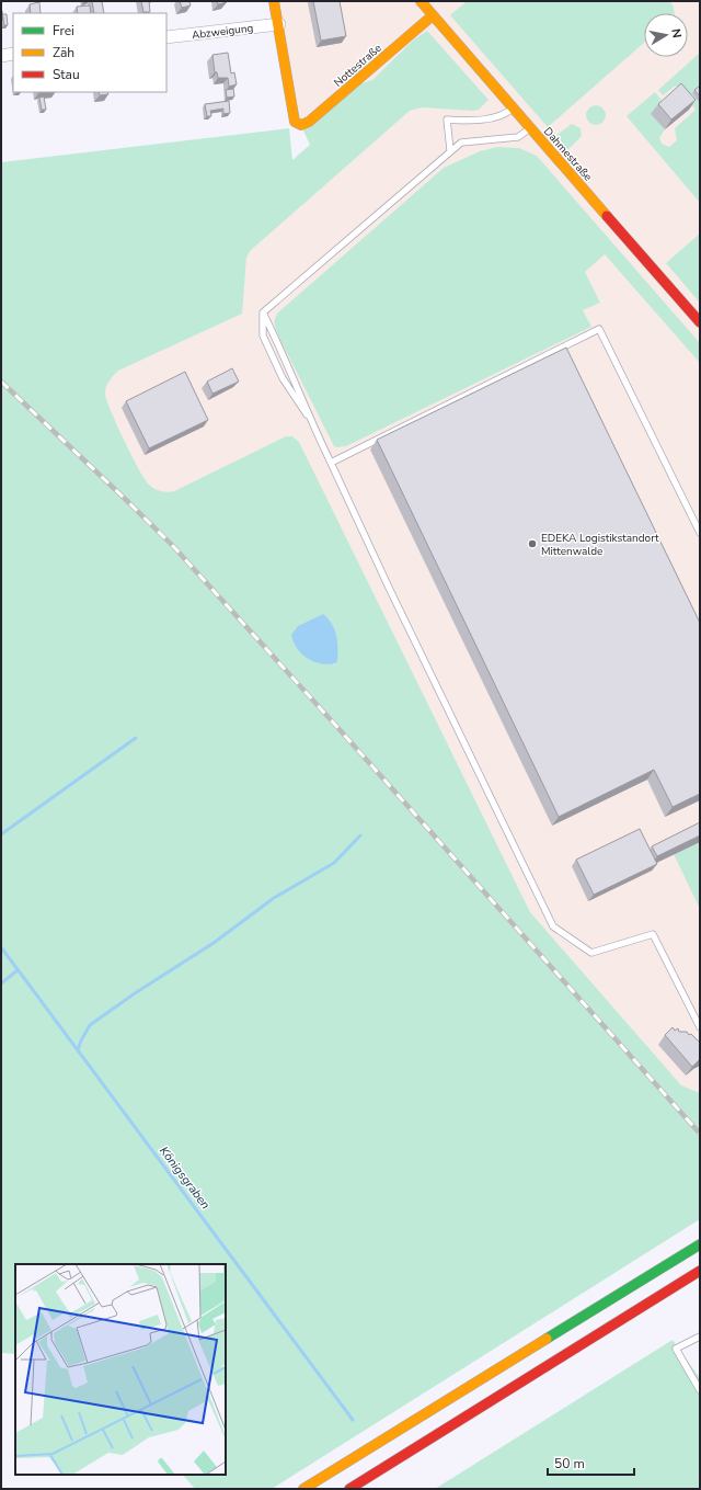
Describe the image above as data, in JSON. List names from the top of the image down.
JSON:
{
  "streets": {
    "main road": ["Nottestraße", "Dahmestraße"],
    "street": ["Abzweigung"]
  },
  "crossings": [
    ["Abzweigung", "Nottestraße"],
    ["Nottestraße", "Dahmestraße"]
  ],
  "water": ["Königsgraben"],
  "places": ["EDEKA Logistikstandort Mittenwalde"],
  "legend": ["Frei", "Zäh", "Stau"],
  "scale_bar": "50 m",
  "north": "right"
}
